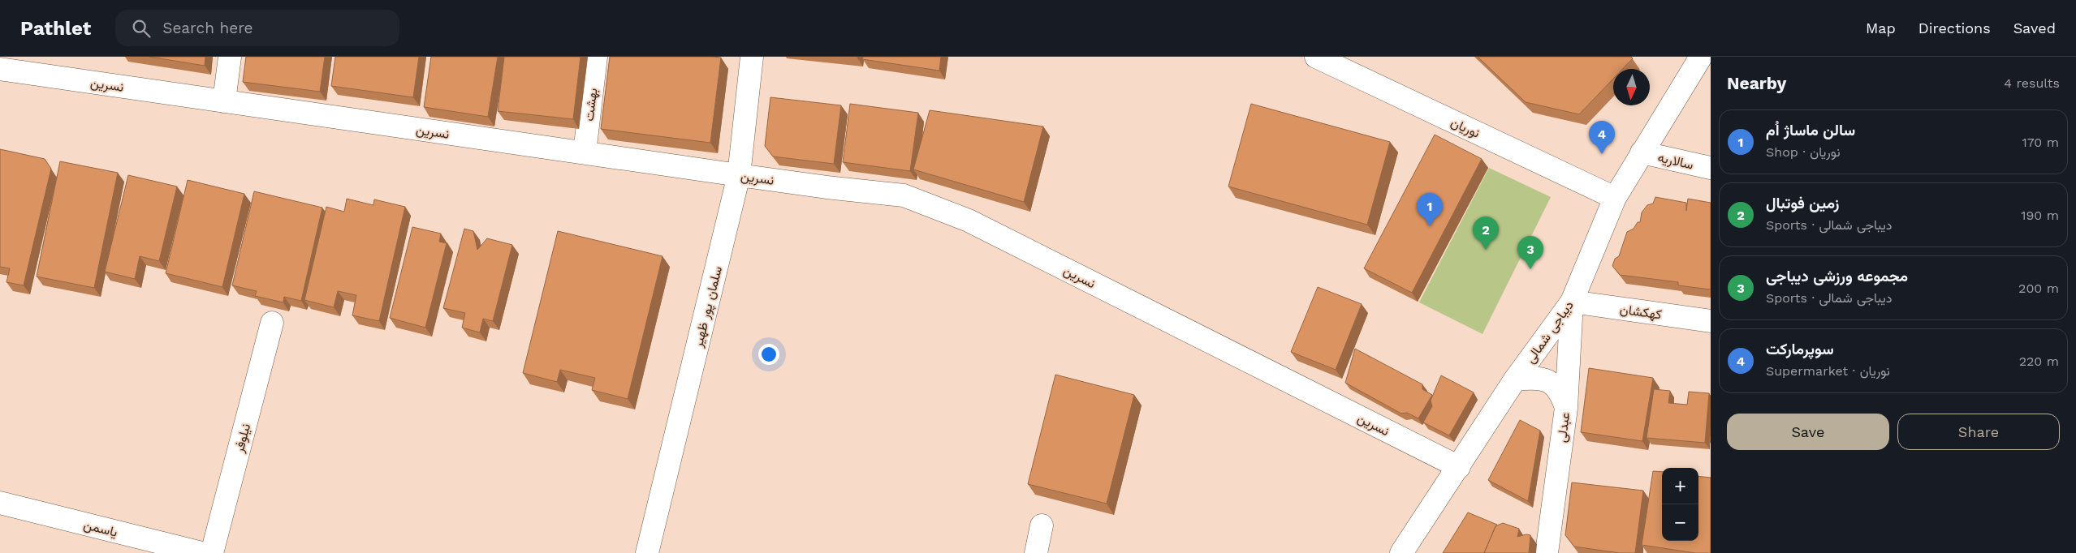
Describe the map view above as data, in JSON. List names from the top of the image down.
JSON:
{
  "streets": {
    "street": [
      "نسرین",
      "بهشت",
      "نوریان",
      "سالاریه",
      "سلمان پور ظهیر",
      "کهکشان",
      "دیباجی شمالی",
      "عبدلی",
      "نیلوفر",
      "یاسمن"
    ]
  },
  "crossings": [
    ["نسرین", "بهشت"],
    ["نسرین", "سلمان پور ظهیر"],
    ["نسرین", "دیباجی شمالی"],
    ["نوریان", "دیباجی شمالی"],
    ["سالاریه", "دیباجی شمالی"],
    ["کهکشان", "دیباجی شمالی"],
    ["کهکشان", "عبدلی"],
    ["دیباجی شمالی", "عبدلی"]
  ],
  "north": "bottom",
  "page": {
    "header": "Pathlet",
    "search": "Search here",
    "nav": ["Map", "Directions", "Saved"],
    "heading": ["Nearby", "4 results"],
    "list": [
      {
        "mark": "1",
        "name": "سالن ماساژ اُم",
        "note": "Shop · نوریان",
        "value": "170 m"
      },
      {
        "mark": "2",
        "name": "زمین فوتبال",
        "note": "Sports · دیباجی شمالی",
        "value": "190 m"
      },
      {
        "mark": "3",
        "name": "مجموعه ورزشی دیباجی",
        "note": "Sports · دیباجی شمالی",
        "value": "200 m"
      },
      {
        "mark": "4",
        "name": "سوپرمارکت",
        "note": "Supermarket · نوریان",
        "value": "220 m"
      }
    ],
    "pins": [
      "4",
      "1",
      "2",
      "3"
    ],
    "buttons": ["Save", "Share"],
    "map_buttons": ["+", "−"]
  }
}
